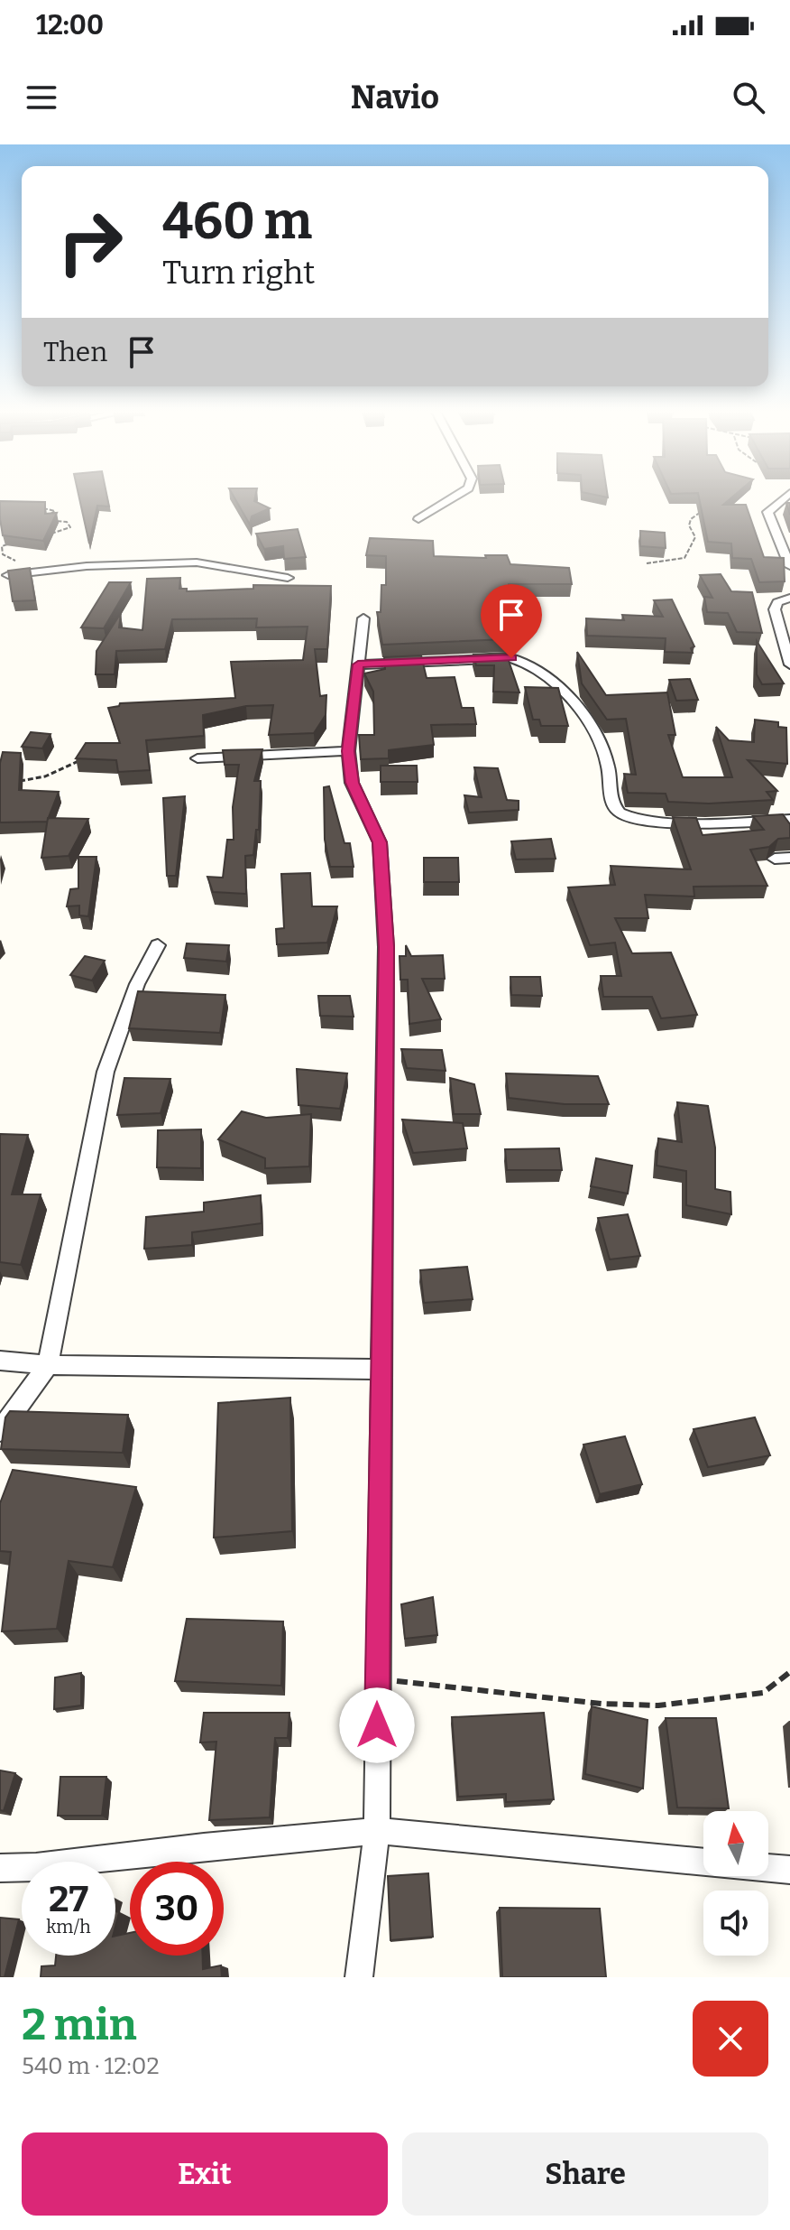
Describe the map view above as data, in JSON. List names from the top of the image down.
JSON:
{
  "north": "top",
  "page": {
    "status": "12:00",
    "header": "Navio",
    "turn": ["460 m", "Turn right"],
    "then": "Then",
    "speed": "27 km/h",
    "limit": "30",
    "heading": ["2 min", "540 m · 12:02"],
    "buttons": ["Exit", "Share"]
  }
}
